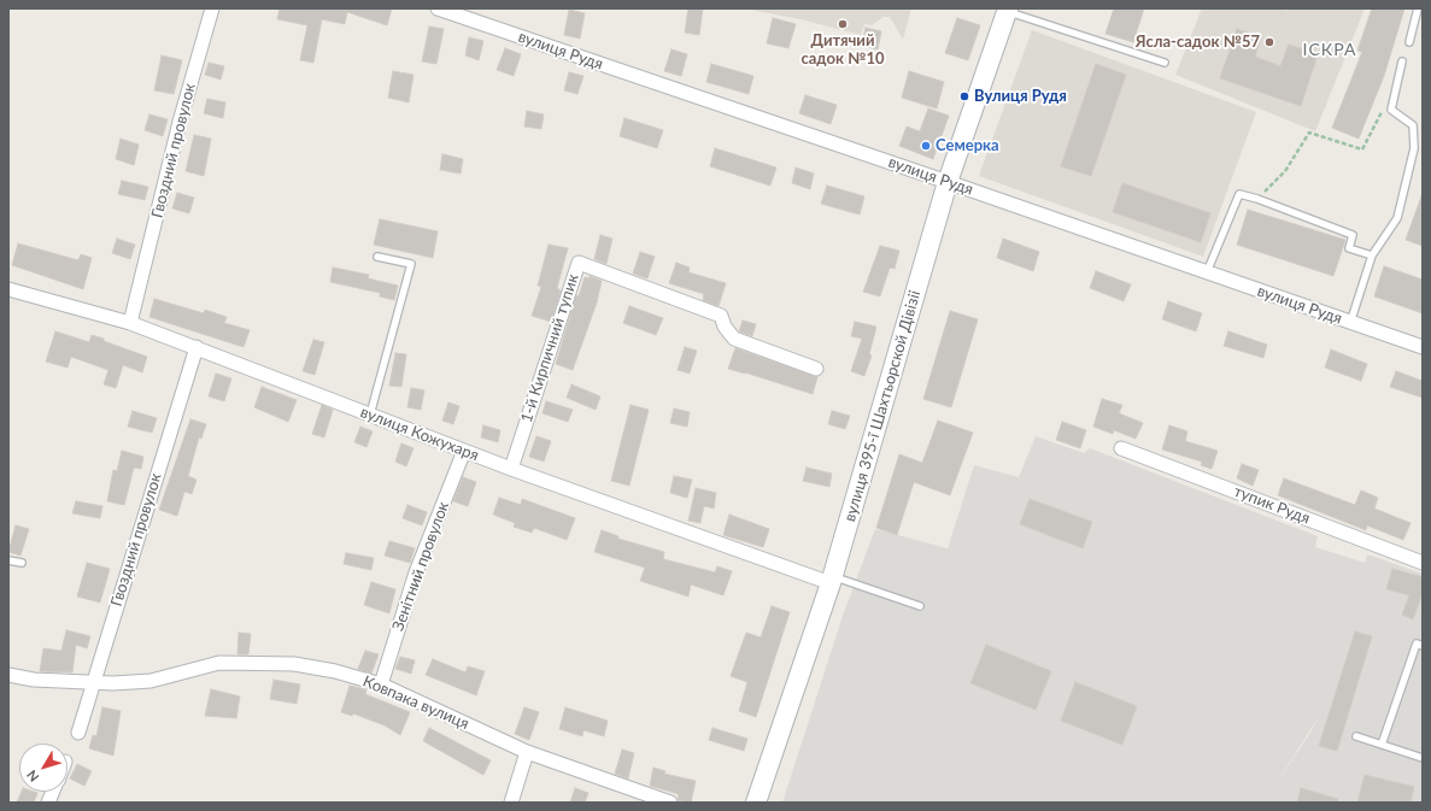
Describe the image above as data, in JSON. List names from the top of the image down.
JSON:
{
  "streets": {
    "street": [
      "вулиця Рудя",
      "Гвоздний провулок",
      "1-й Кирпичний тупик",
      "вулиця 395-ї Шахтьорской Дівізіі",
      "вулиця Кожухаря",
      "тупик Рудя",
      "Зенітний провулок",
      "Ковпака вулиця"
    ]
  },
  "crossings": [
    ["вулиця Рудя", "вулиця 395-ї Шахтьорской Дівізіі"],
    ["Гвоздний провулок", "вулиця Кожухаря"],
    ["Гвоздний провулок", "Ковпака вулиця"],
    ["1-й Кирпичний тупик", "вулиця Кожухаря"],
    ["вулиця 395-ї Шахтьорской Дівізіі", "вулиця Кожухаря"],
    ["вулиця Кожухаря", "Зенітний провулок"],
    ["Зенітний провулок", "Ковпака вулиця"]
  ],
  "districts": ["ІСКРА"],
  "places": [
    "Дитячий садок №10",
    "Ясла-садок №57",
    "Вулиця Рудя",
    "Семерка"
  ],
  "north": "bottom left"
}
